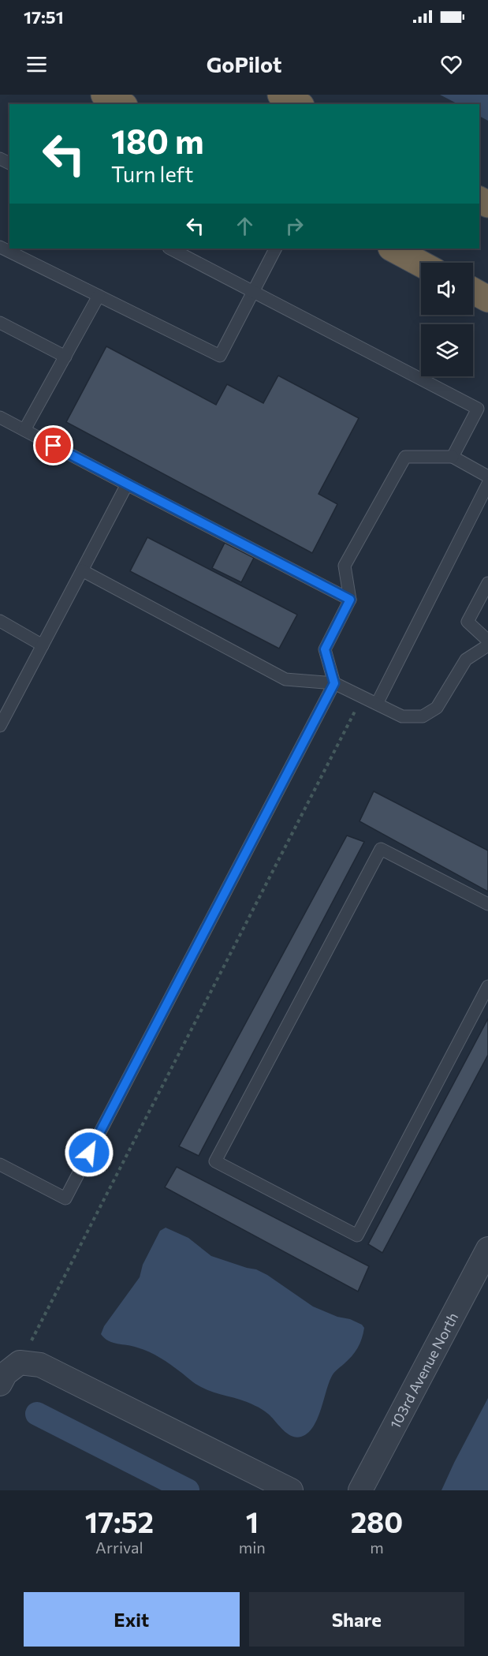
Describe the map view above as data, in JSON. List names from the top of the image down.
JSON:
{
  "streets": {
    "street": ["103rd Avenue North"]
  },
  "page": {
    "status": "17:51",
    "header": "GoPilot",
    "turn": ["180 m", "Turn left"],
    "eta": [
      "17:52",
      "Arrival",
      "1",
      "min",
      "280",
      "m"
    ],
    "buttons": ["Exit", "Share"]
  }
}
